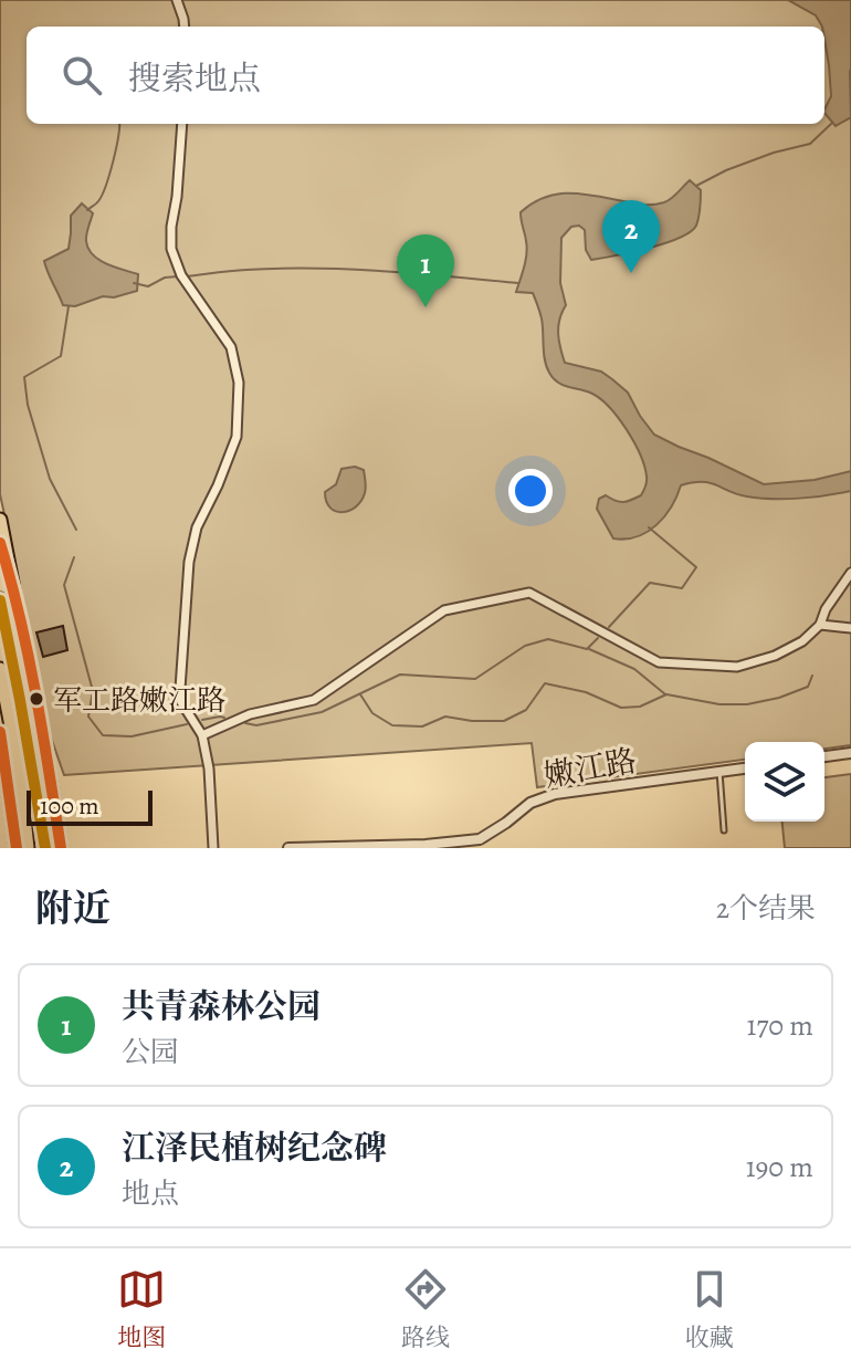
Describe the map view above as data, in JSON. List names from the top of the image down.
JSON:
{
  "streets": {
    "street": ["嫩江路"]
  },
  "places": ["军工路嫩江路"],
  "scale_bar": "100 m",
  "page": {
    "search": "搜索地点",
    "pins": ["2", "1"],
    "scale": "100 m",
    "heading": ["附近", "2个结果"],
    "list": [
      {
        "mark": "1",
        "name": "共青森林公园",
        "note": "公园",
        "value": "170 m"
      },
      {
        "mark": "2",
        "name": "江泽民植树纪念碑",
        "note": "地点",
        "value": "190 m"
      }
    ],
    "nav": ["地图", "路线", "收藏"]
  }
}
